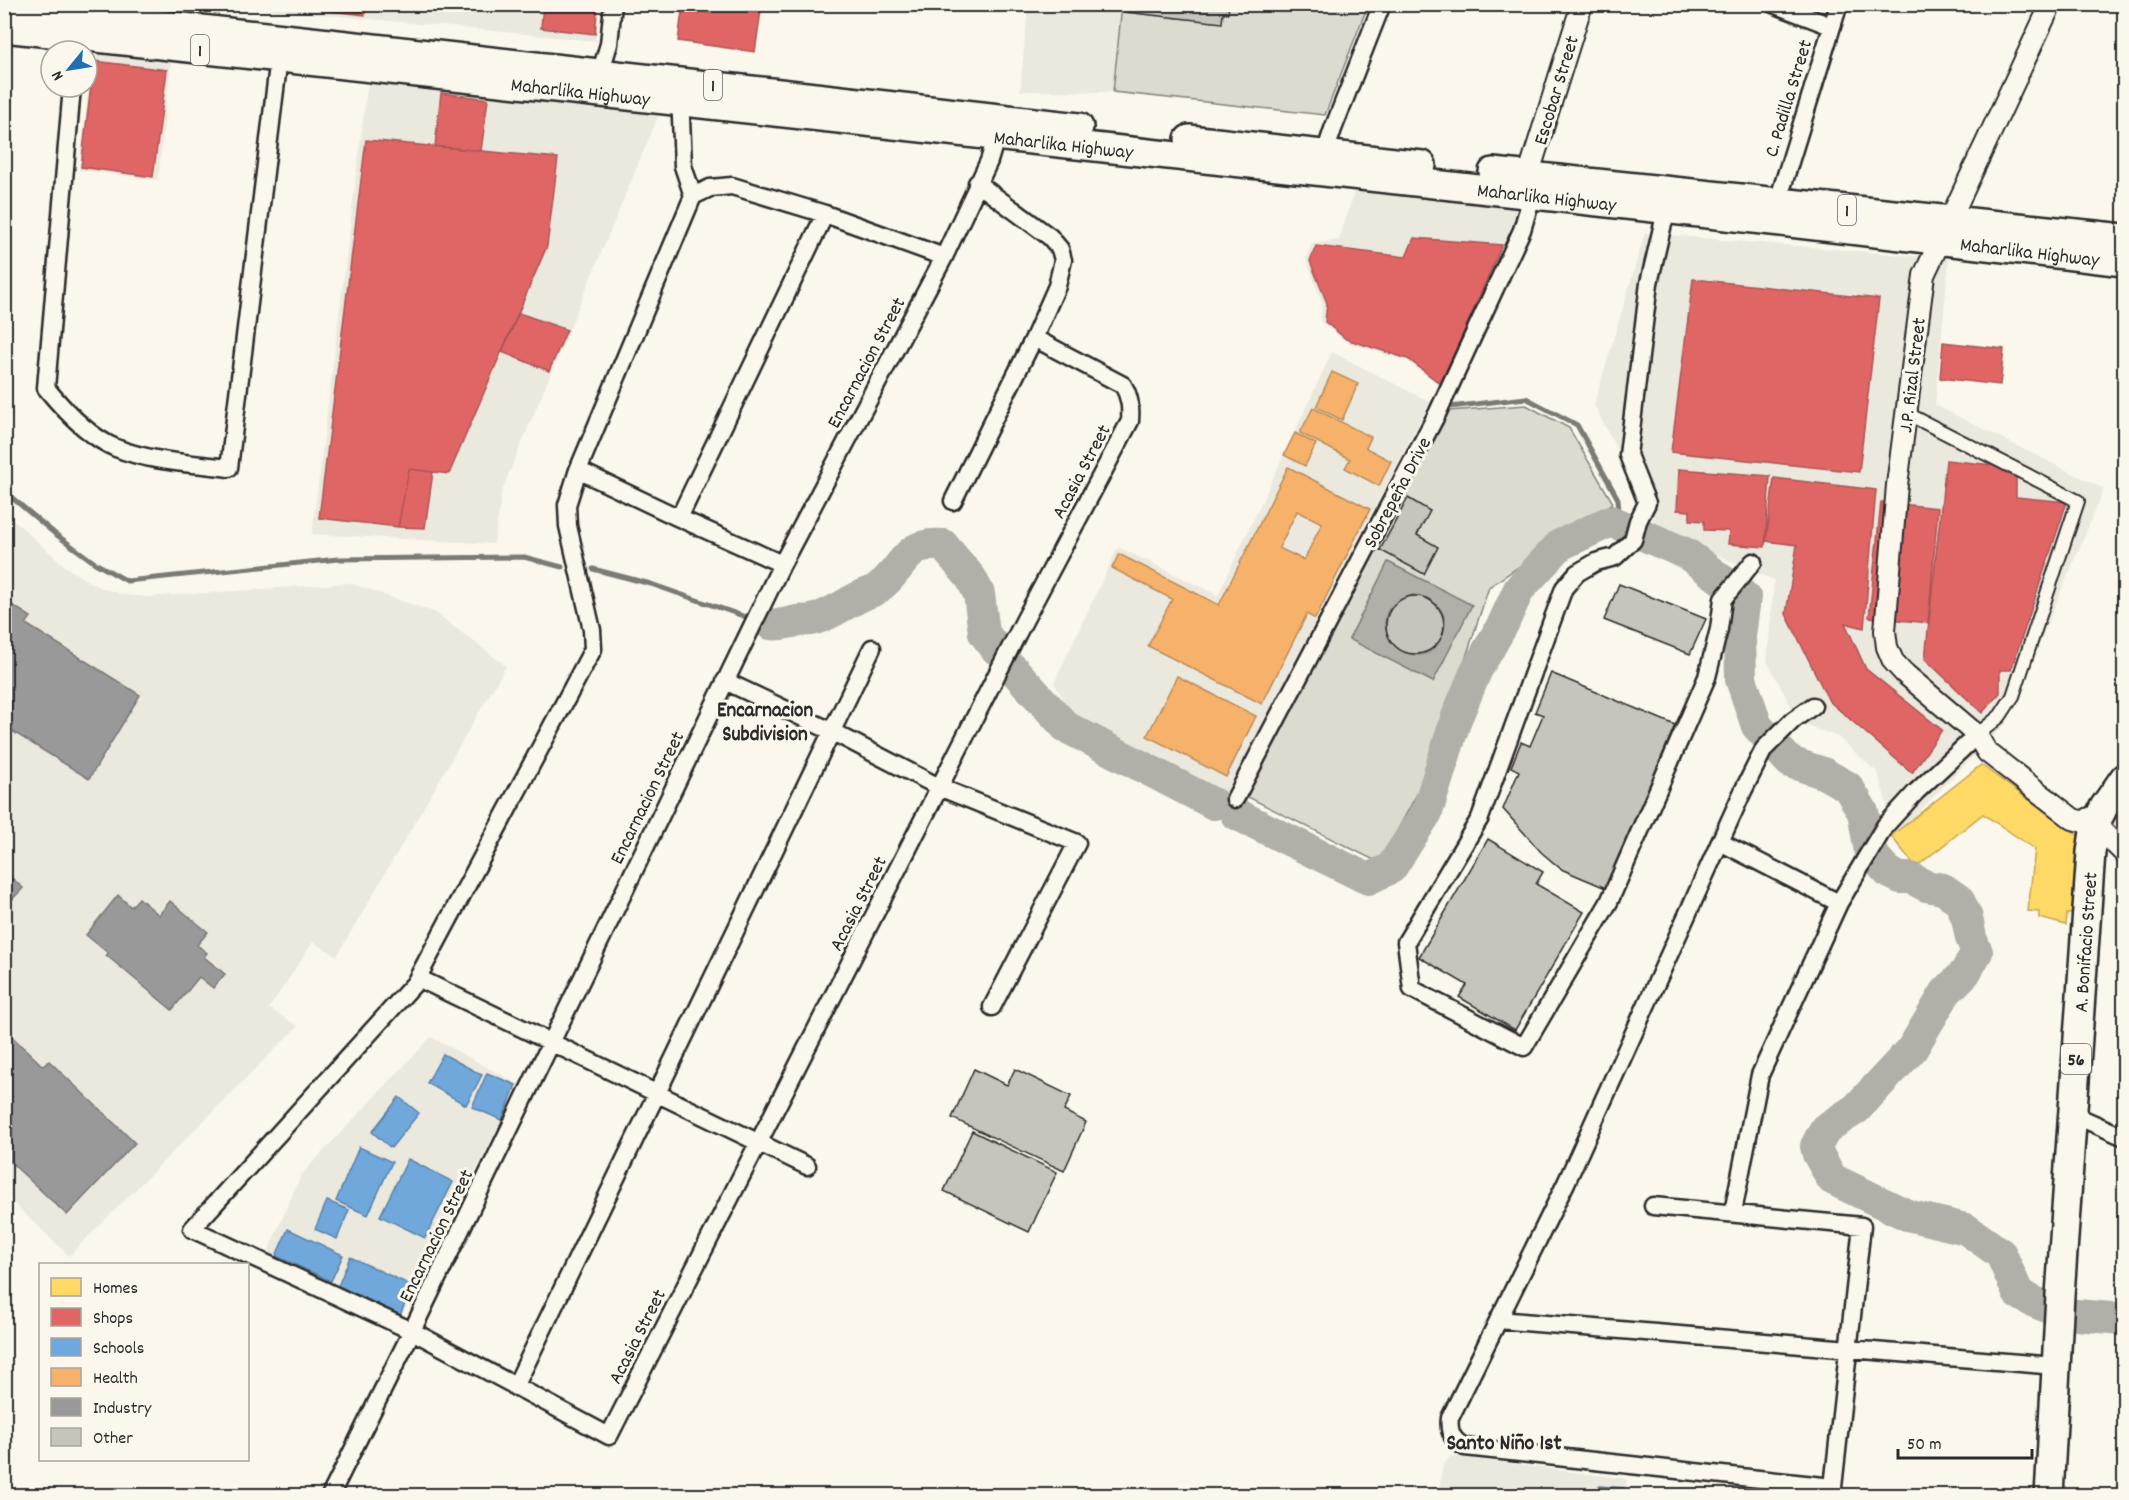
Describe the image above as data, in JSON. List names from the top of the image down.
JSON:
{
  "streets": {
    "highway": [
      "1",
      "Maharlika Highway",
      "A. Bonifacio Street",
      "56"
    ],
    "street": [
      "Escobar Street",
      "C. Padilla Street",
      "Encarnacion Street",
      "J.P. Rizal Street",
      "Acasia Street",
      "Sobrepeña Drive"
    ]
  },
  "crossings": [
    ["Escobar Street", "Maharlika Highway"],
    ["Escobar Street", "Sobrepeña Drive"],
    ["Maharlika Highway", "C. Padilla Street"],
    ["Maharlika Highway", "Encarnacion Street"],
    ["Maharlika Highway", "J.P. Rizal Street"],
    ["Maharlika Highway", "Sobrepeña Drive"],
    ["J.P. Rizal Street", "A. Bonifacio Street"],
    ["A. Bonifacio Street", "56"]
  ],
  "districts": ["Encarnacion Subdivision", "Santo Niño 1st"],
  "legend": [
    "Homes",
    "Shops",
    "Schools",
    "Health",
    "Industry",
    "Other"
  ],
  "scale_bar": "50 m",
  "north": "bottom left"
}
